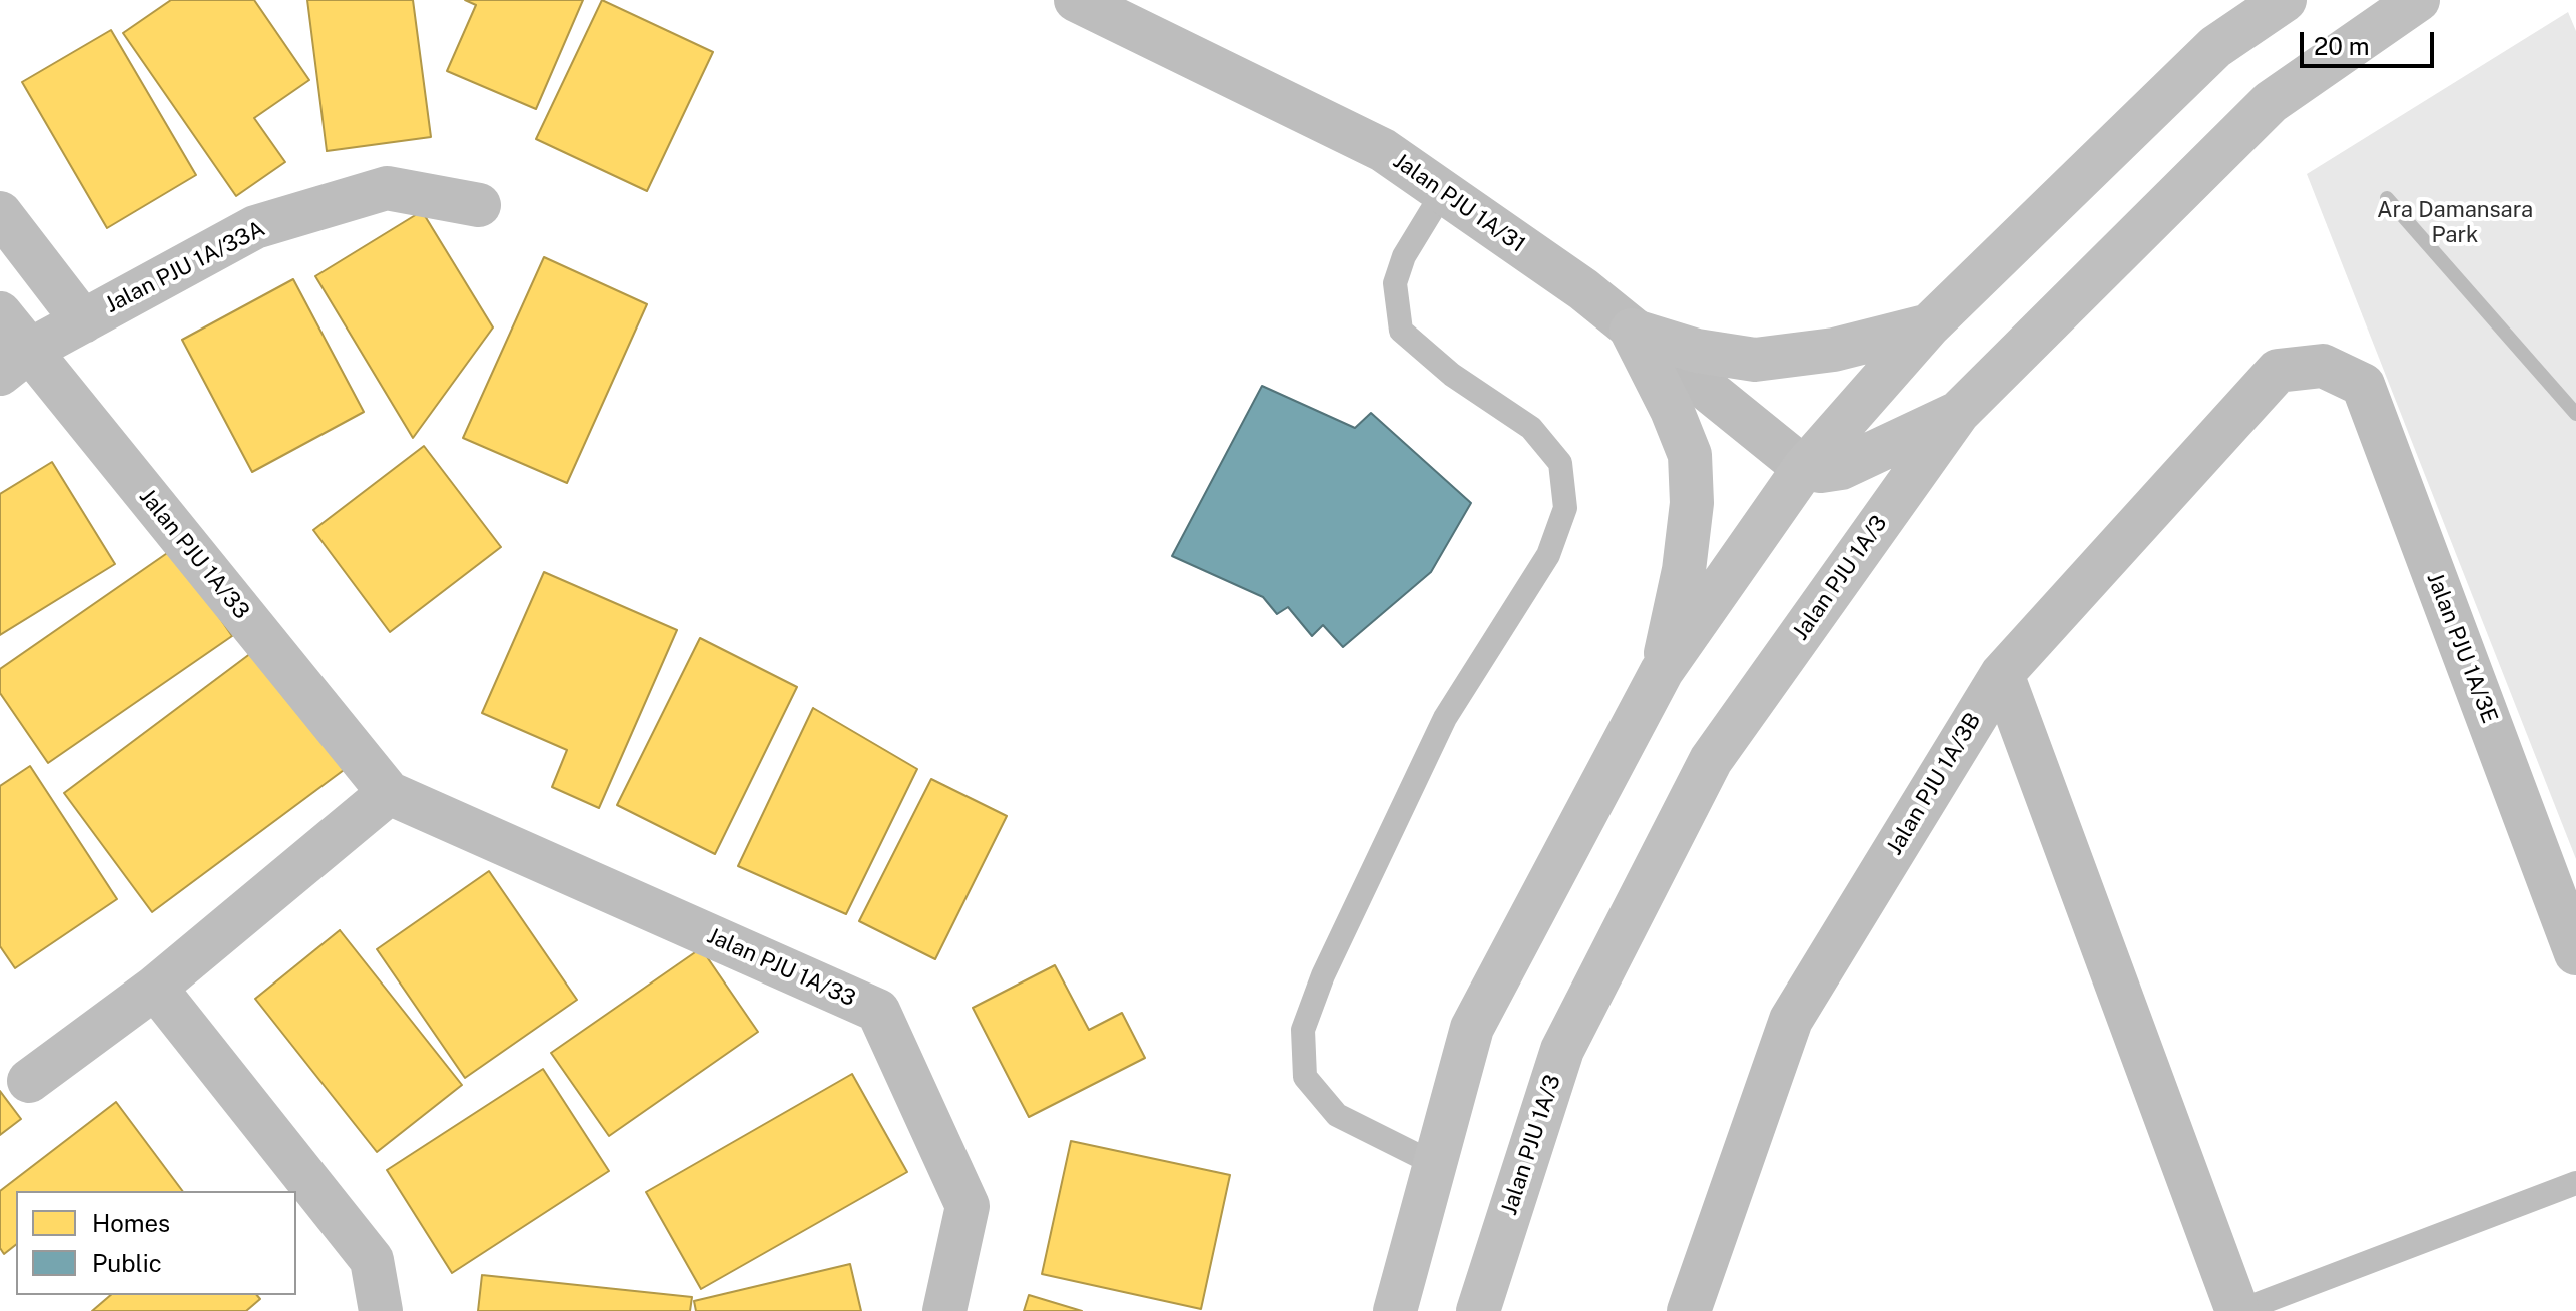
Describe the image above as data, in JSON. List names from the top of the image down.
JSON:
{
  "streets": {
    "street": [
      "Jalan PJU 1A/31",
      "Jalan PJU 1A/33A",
      "Jalan PJU 1A/33",
      "Jalan PJU 1A/3",
      "Jalan PJU 1A/3E",
      "Jalan PJU 1A/3B"
    ]
  },
  "crossings": [
    ["Jalan PJU 1A/33A", "Jalan PJU 1A/33"],
    ["Jalan PJU 1A/3E", "Jalan PJU 1A/3B"]
  ],
  "parks": ["Ara Damansara Park"],
  "legend": ["Homes", "Public"],
  "scale_bar": "20 m"
}
